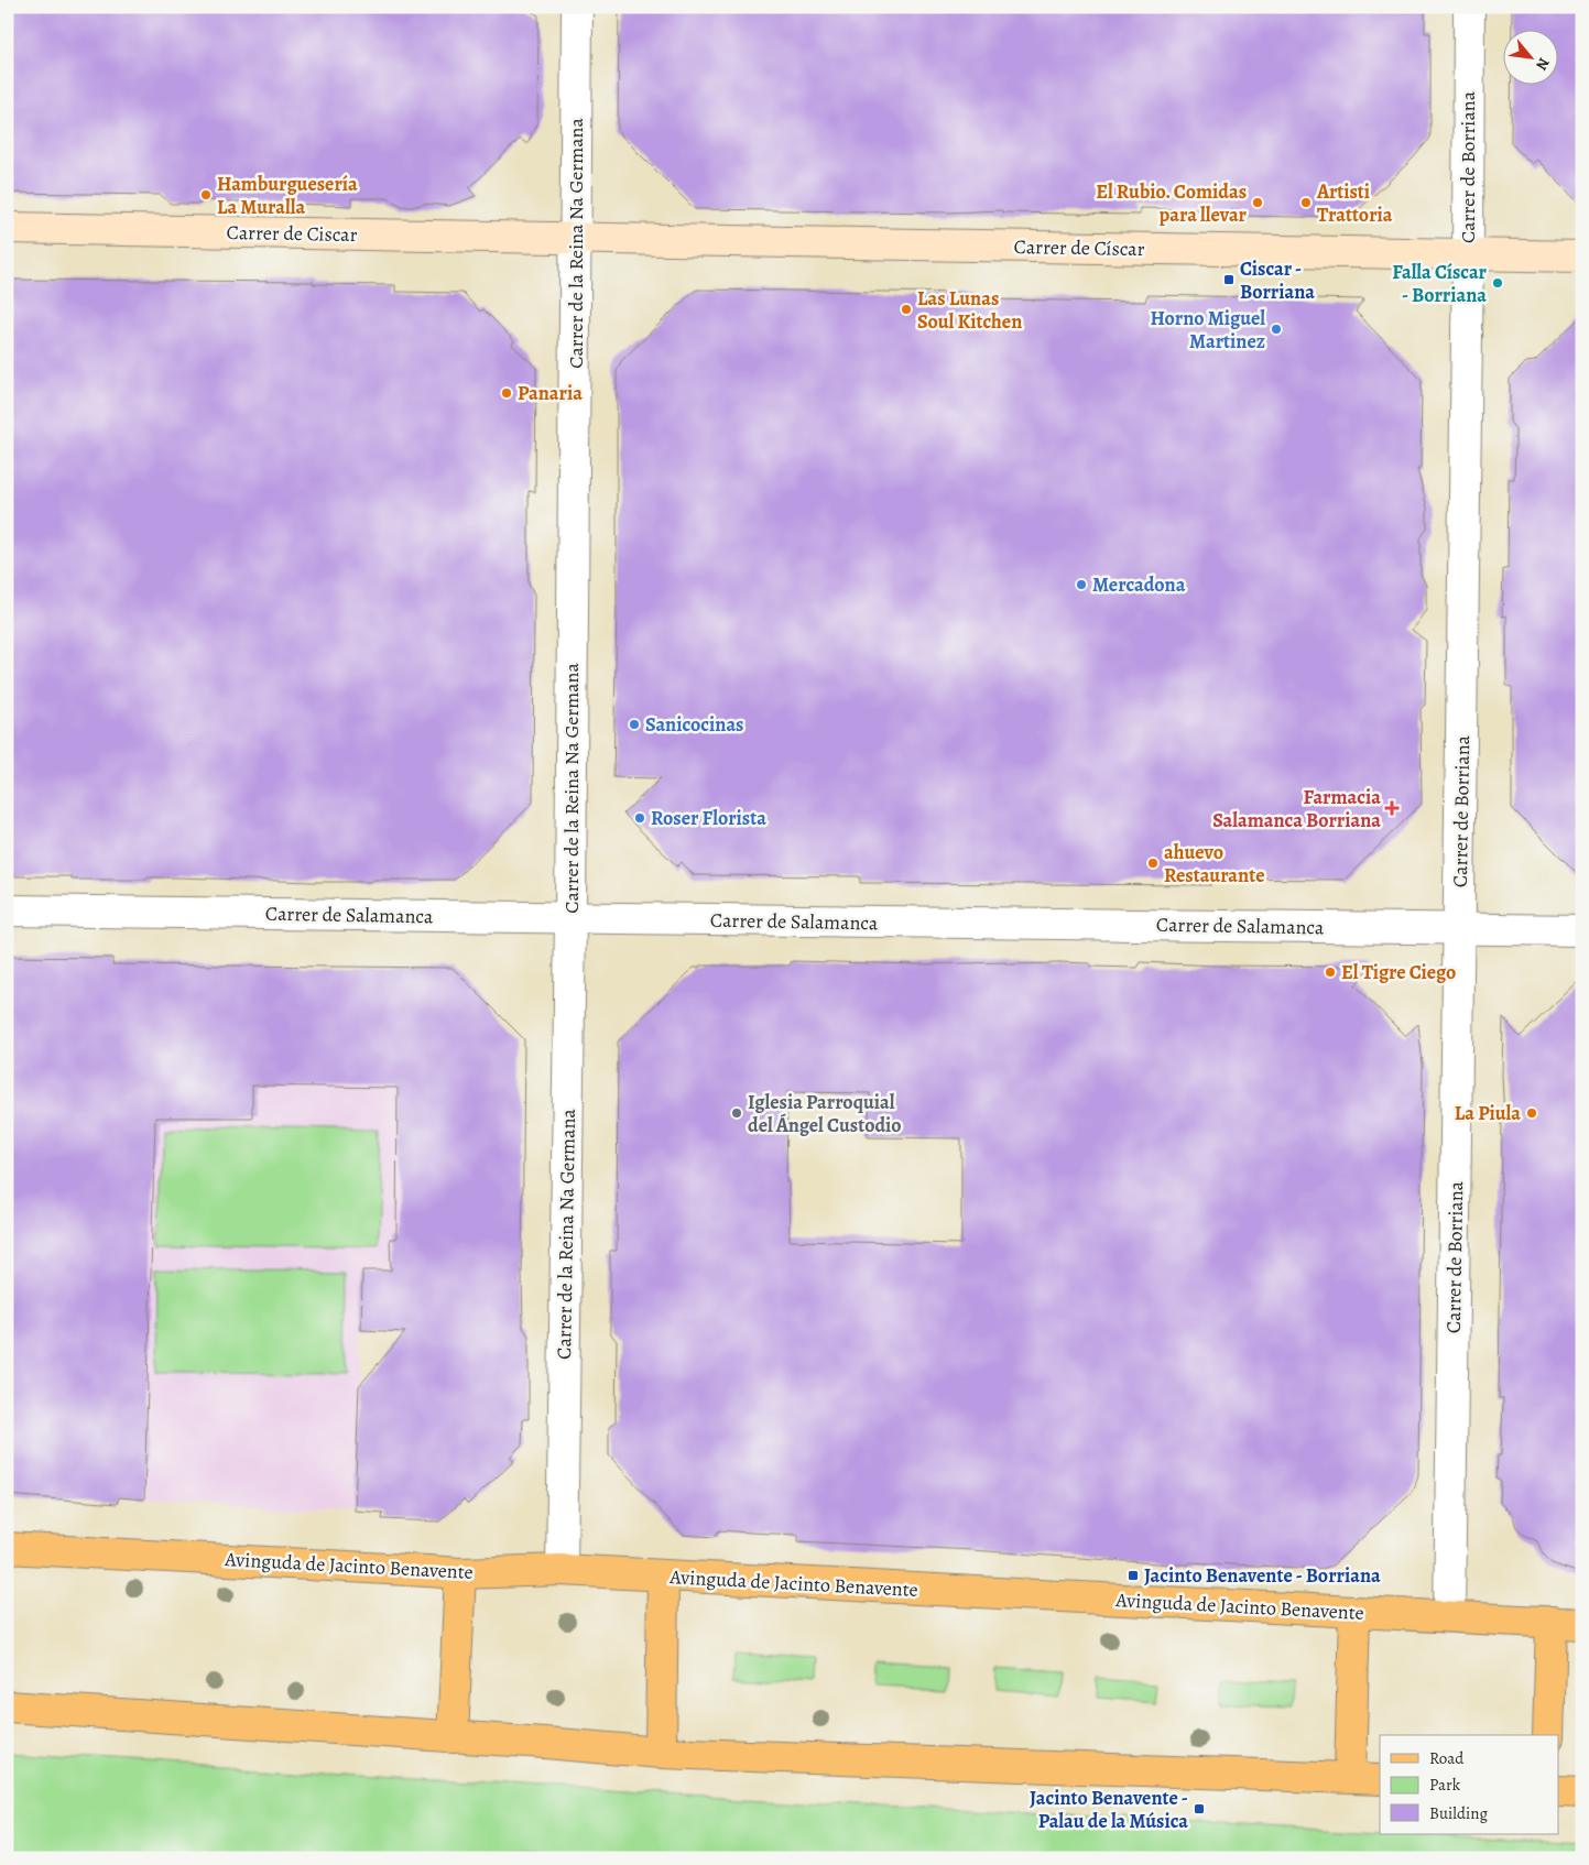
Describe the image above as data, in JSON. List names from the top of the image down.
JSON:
{
  "streets": {
    "main road": ["Avinguda de Jacinto Benavente"],
    "street": [
      "Carrer de Borriana",
      "Carrer de Ciscar",
      "Carrer de la Reina Na Germana",
      "Carrer de Císcar",
      "Carrer de Salamanca"
    ]
  },
  "crossings": [
    ["Carrer de Borriana", "Carrer de Císcar"],
    ["Carrer de Borriana", "Carrer de Salamanca"],
    ["Carrer de Borriana", "Avinguda de Jacinto Benavente"],
    ["Carrer de Ciscar", "Carrer de la Reina Na Germana"],
    ["Carrer de Ciscar", "Carrer de Císcar"],
    ["Carrer de la Reina Na Germana", "Carrer de Císcar"],
    ["Carrer de la Reina Na Germana", "Carrer de Salamanca"],
    ["Carrer de la Reina Na Germana", "Avinguda de Jacinto Benavente"]
  ],
  "places": {
    "other": [
      "Hamburguesería La Muralla",
      "El Rubio. Comidas para llevar",
      "Artisti Trattoria",
      "Falla Císcar - Borriana",
      "Las Lunas Soul Kitchen",
      "Horno Miguel Martinez",
      "Panaria",
      "Mercadona",
      "Sanicocinas",
      "Roser Florista",
      "ahuevo Restaurante",
      "El Tigre Ciego",
      "Iglesia Parroquial del Ángel Custodio",
      "La Piula"
    ],
    "transit": ["Ciscar - Borriana", "Jacinto Benavente - Borriana", "Jacinto Benavente - Palau de la Música"],
    "health": ["Farmacia Salamanca Borriana"]
  },
  "legend": ["Road", "Park", "Building"],
  "north": "bottom right"
}
